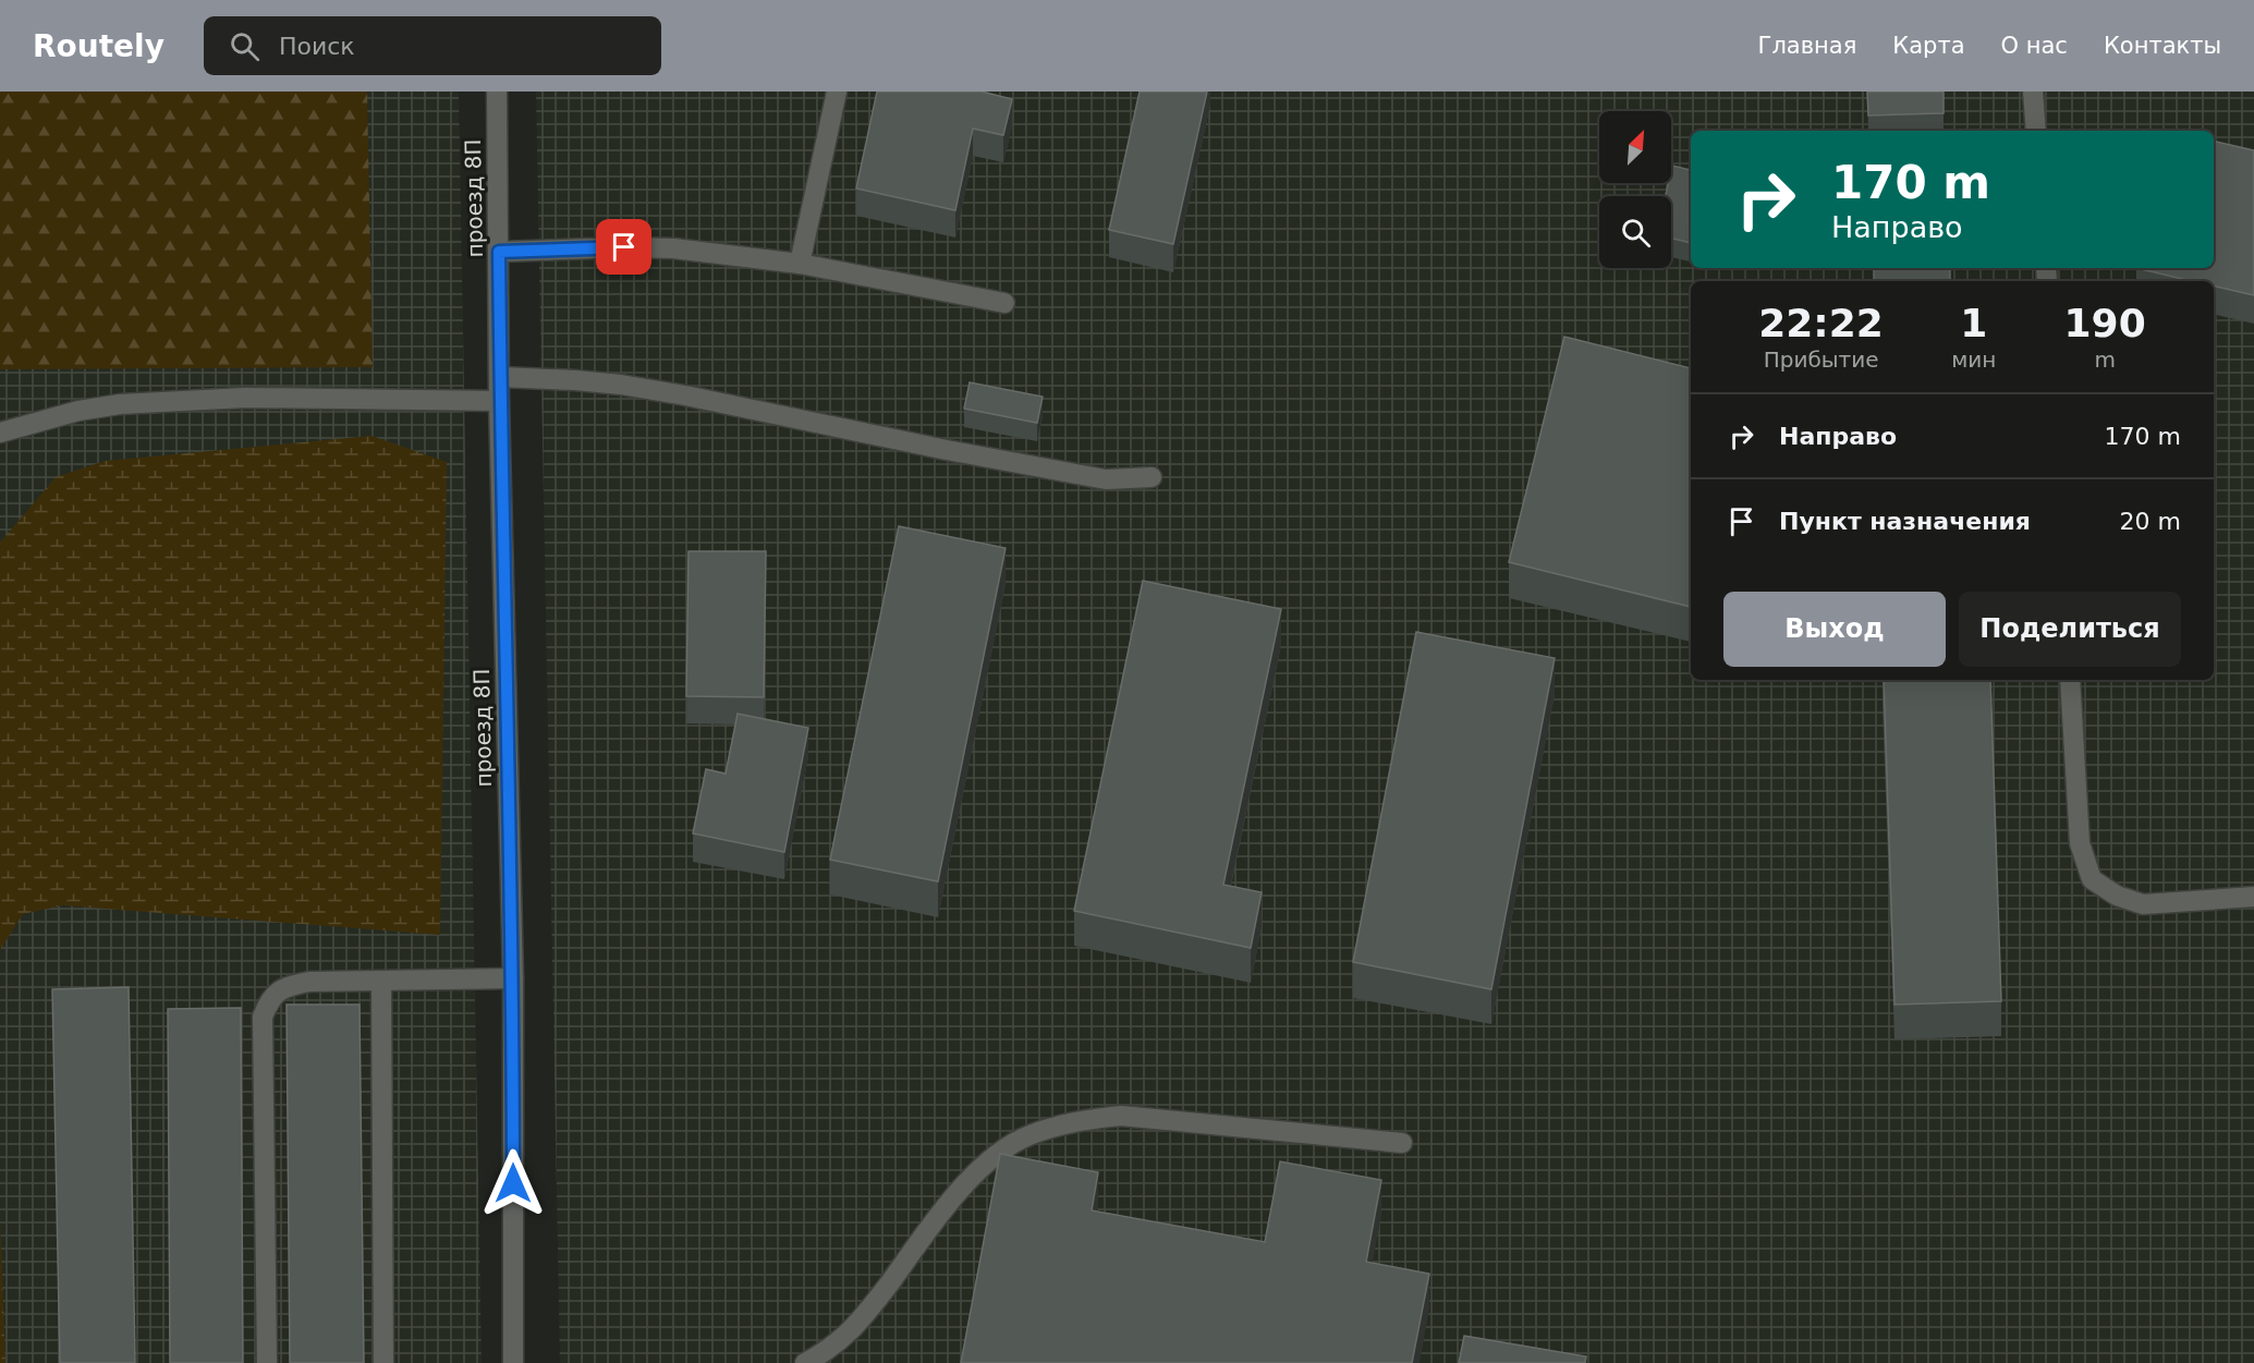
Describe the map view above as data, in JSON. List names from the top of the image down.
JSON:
{
  "streets": {
    "street": ["проезд 8П"]
  },
  "north": "top right",
  "page": {
    "header": "Routely",
    "search": "Поиск",
    "nav": [
      "Главная",
      "Карта",
      "О нас",
      "Контакты"
    ],
    "turn": ["170 m", "Направо"],
    "eta": [
      "22:22",
      "Прибытие",
      "1",
      "мин",
      "190",
      "m"
    ],
    "list": [
      {
        "name": "Направо",
        "value": "170 m"
      },
      {
        "name": "Пункт назначения",
        "value": "20 m"
      }
    ],
    "buttons": ["Выход", "Поделиться"]
  }
}
